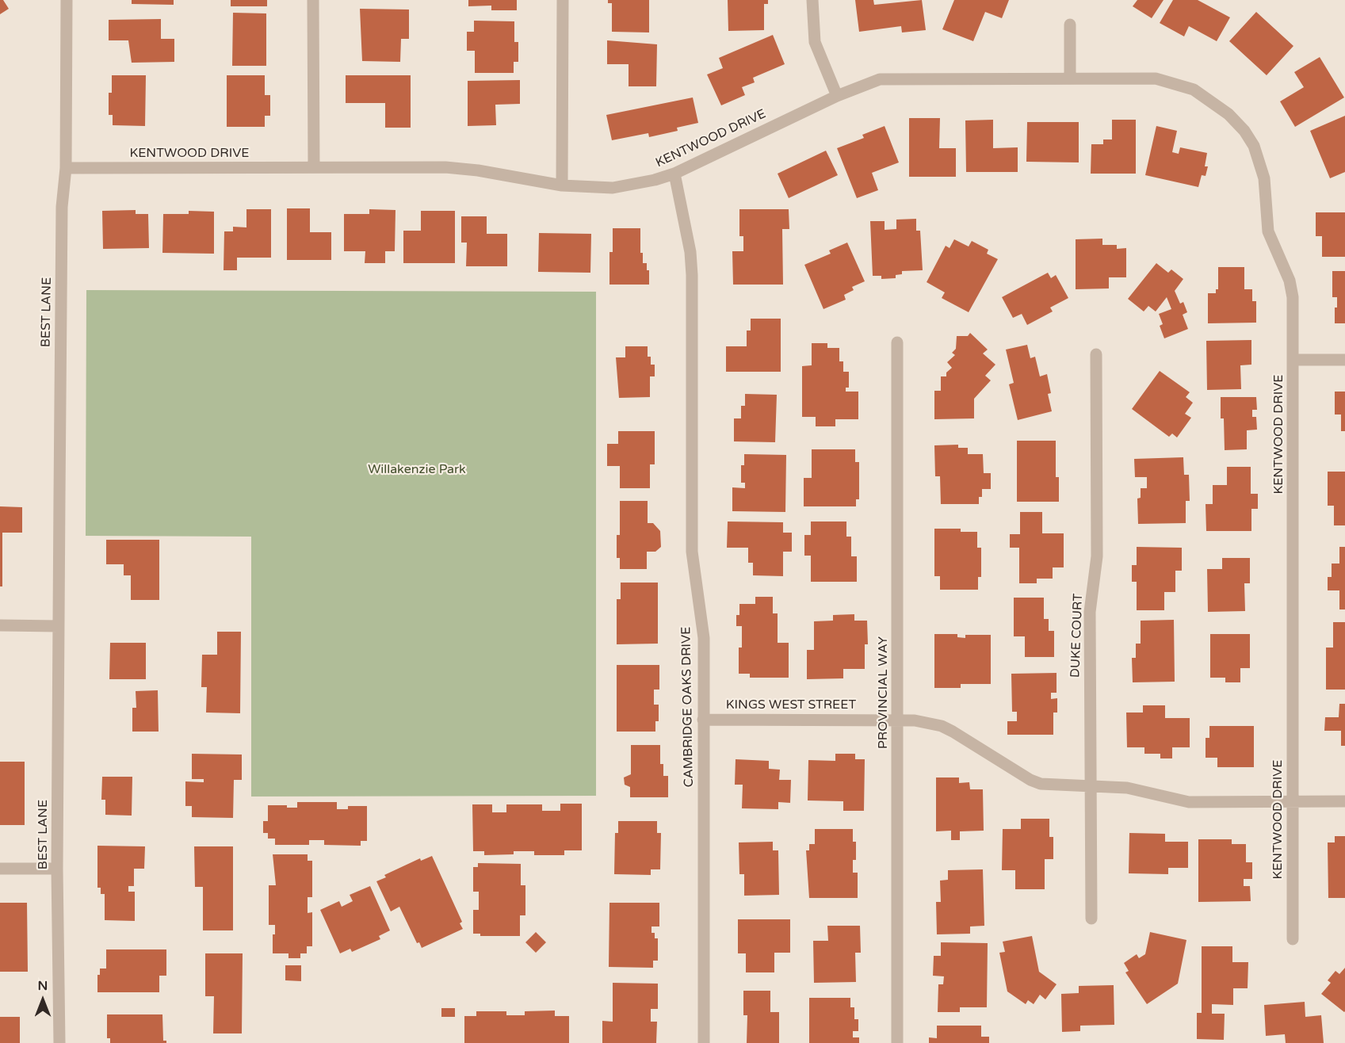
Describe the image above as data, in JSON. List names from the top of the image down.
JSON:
{
  "streets": {
    "street": [
      "KENTWOOD DRIVE",
      "BEST LANE",
      "DUKE COURT",
      "PROVINCIAL WAY",
      "KINGS WEST STREET",
      "CAMBRIDGE OAKS DRIVE"
    ]
  },
  "crossings": [
    ["KENTWOOD DRIVE", "BEST LANE"],
    ["KENTWOOD DRIVE", "KINGS WEST STREET"],
    ["KENTWOOD DRIVE", "CAMBRIDGE OAKS DRIVE"],
    ["DUKE COURT", "KINGS WEST STREET"],
    ["PROVINCIAL WAY", "KINGS WEST STREET"],
    ["KINGS WEST STREET", "CAMBRIDGE OAKS DRIVE"]
  ],
  "parks": ["Willakenzie Park"],
  "north": "top"
}
